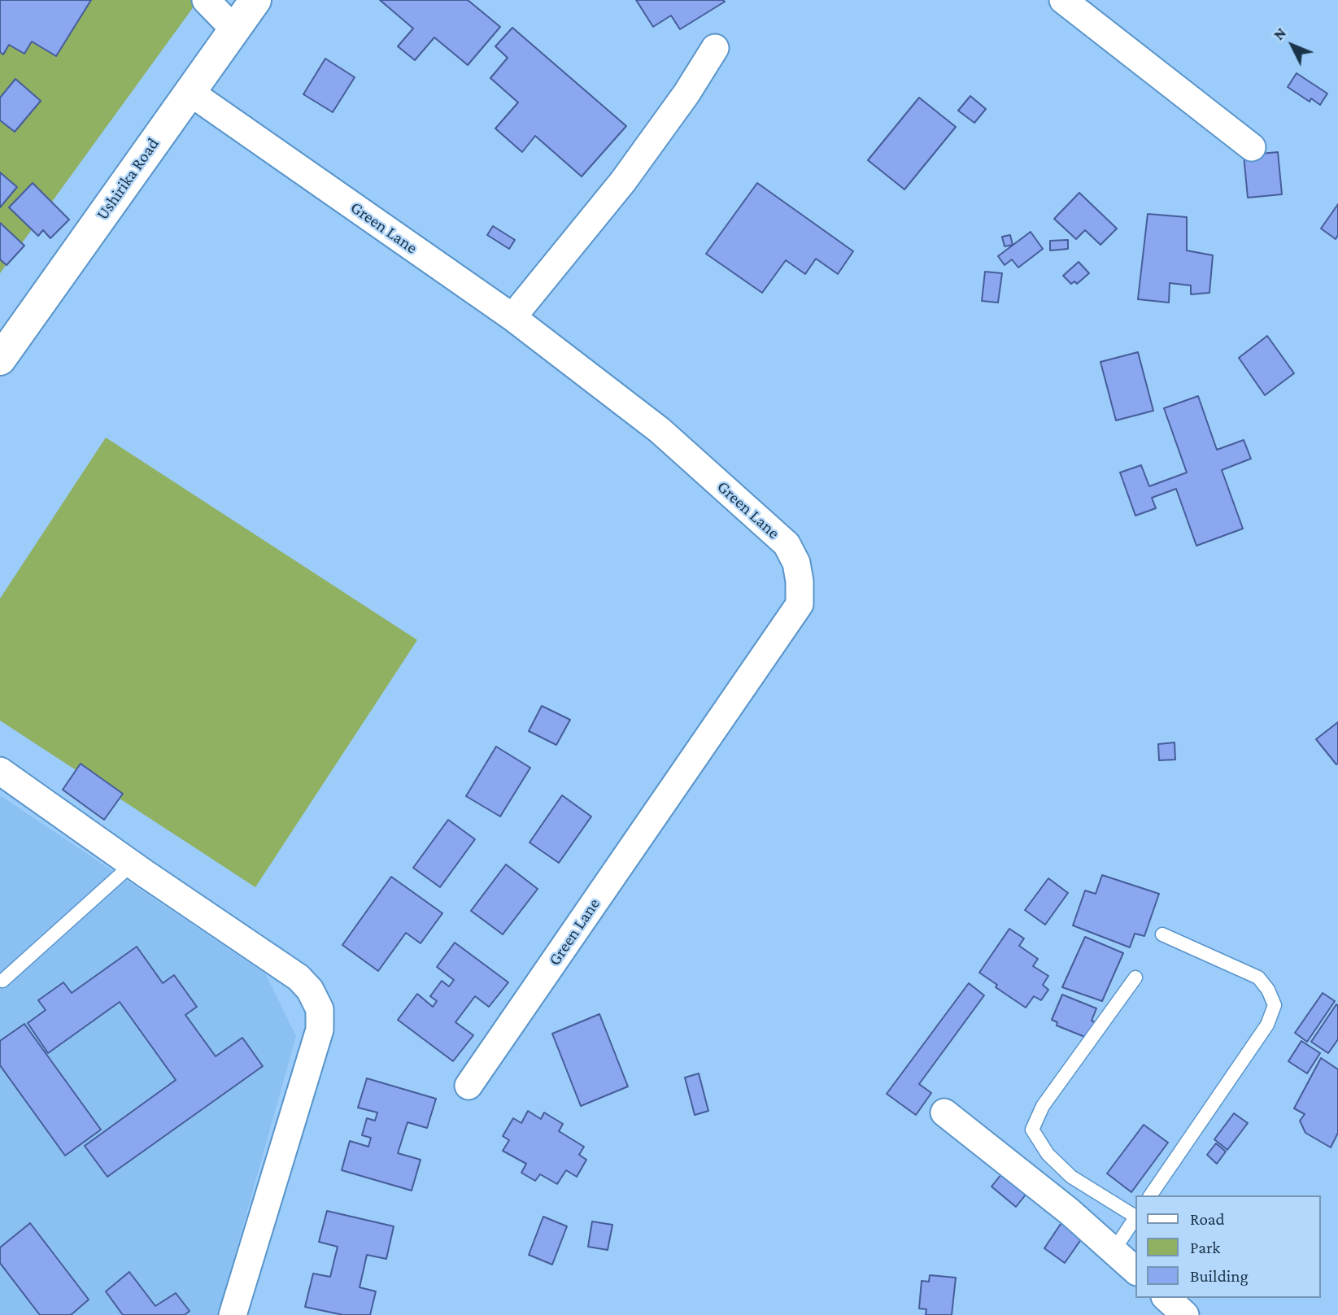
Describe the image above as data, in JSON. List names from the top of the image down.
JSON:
{
  "streets": {
    "street": ["Ushirika Road", "Green Lane"]
  },
  "crossings": [
    ["Ushirika Road", "Green Lane"]
  ],
  "legend": ["Road", "Park", "Building"],
  "north": "top left"
}
